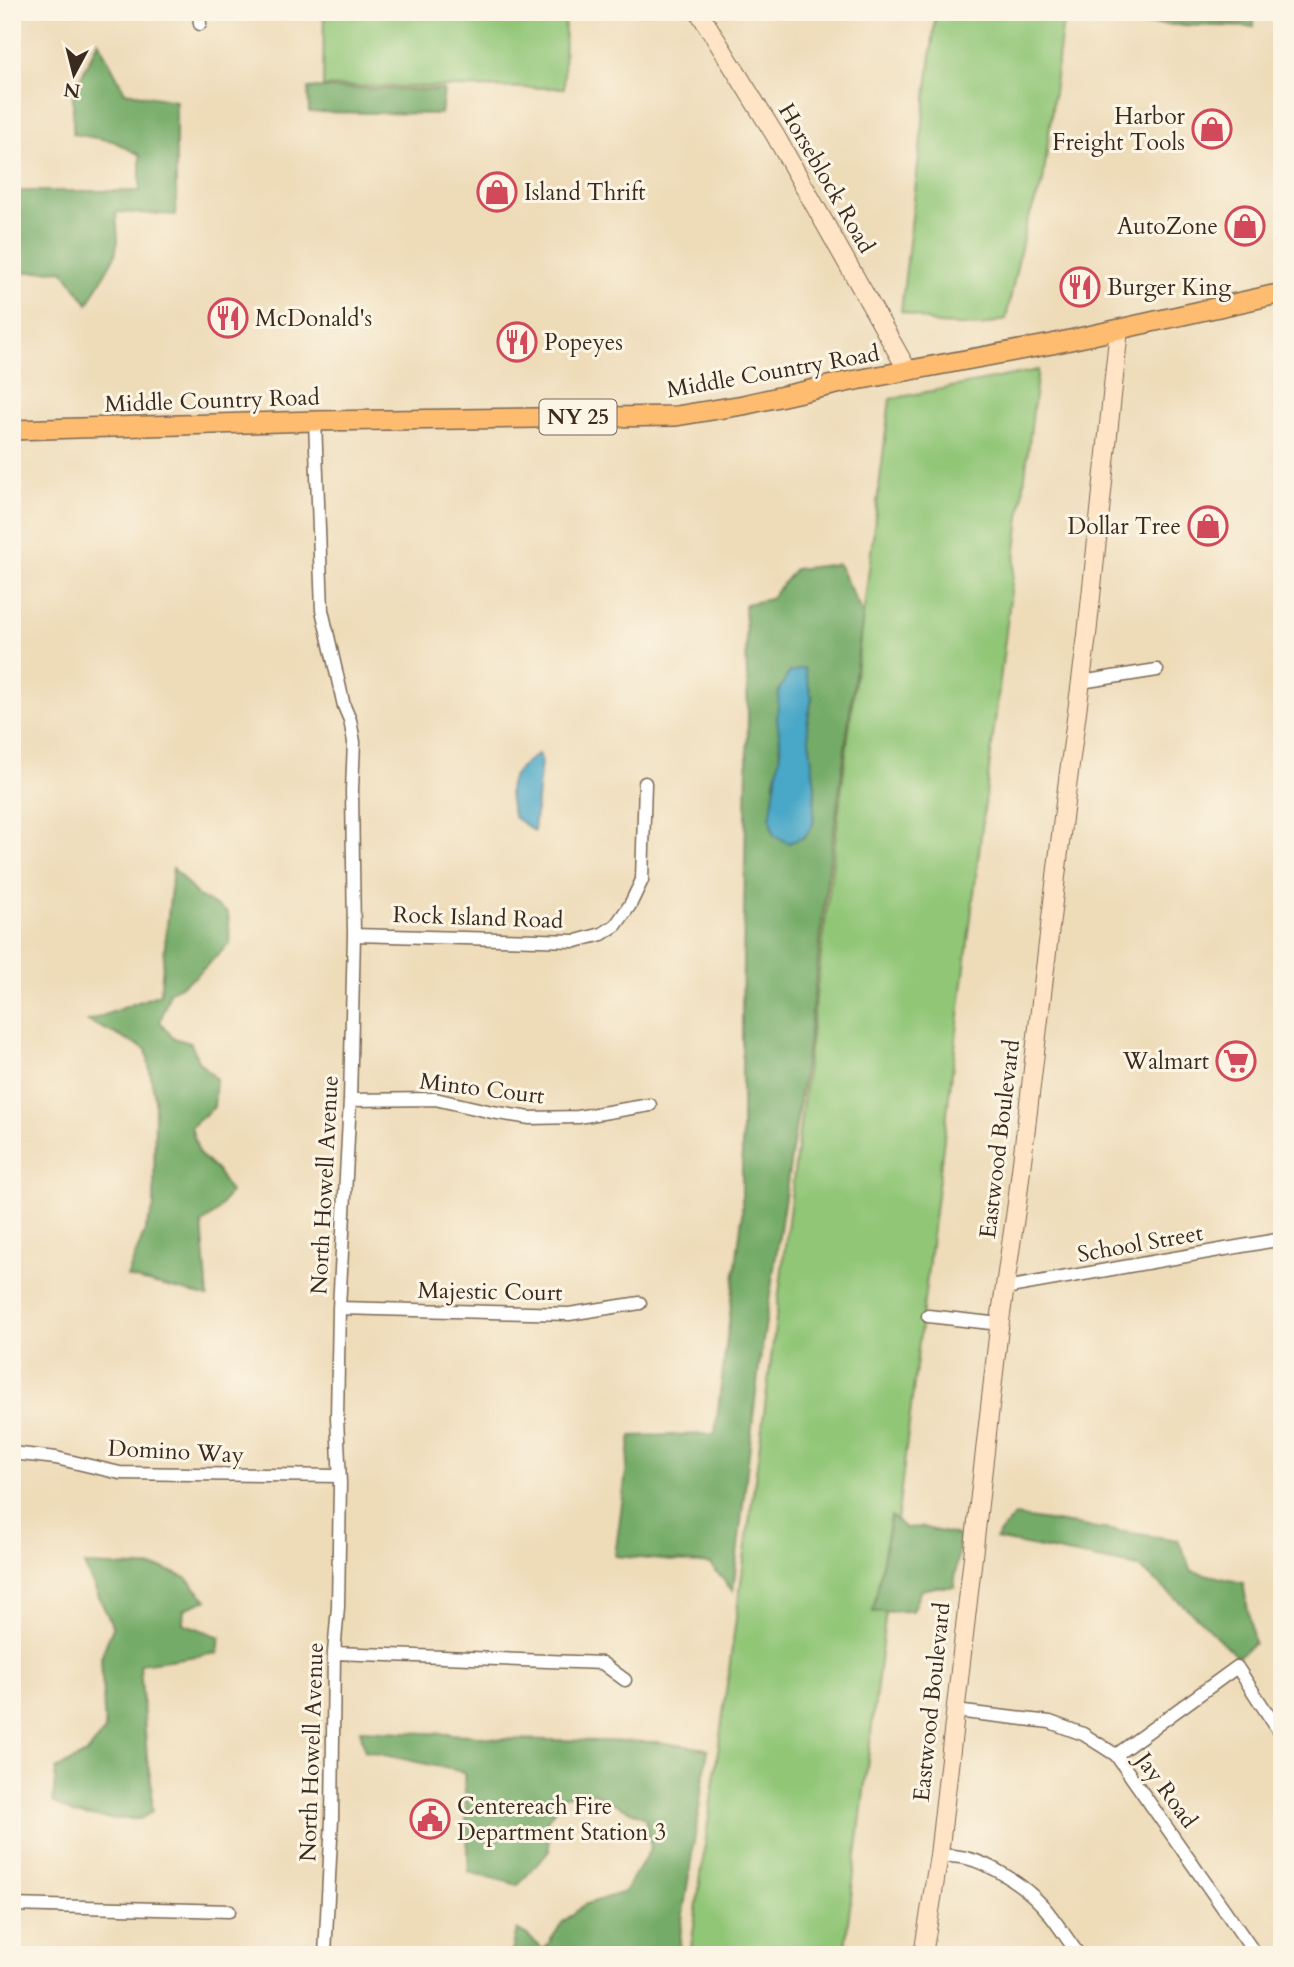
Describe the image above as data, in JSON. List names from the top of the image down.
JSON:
{
  "streets": {
    "main road": ["Middle Country Road", "NY 25"],
    "street": [
      "Horseblock Road",
      "Rock Island Road",
      "Minto Court",
      "Eastwood Boulevard",
      "North Howell Avenue",
      "School Street",
      "Majestic Court",
      "Domino Way",
      "Jay Road"
    ]
  },
  "crossings": [
    ["Horseblock Road", "Middle Country Road"],
    ["Middle Country Road", "Eastwood Boulevard"],
    ["Middle Country Road", "North Howell Avenue"],
    ["Rock Island Road", "North Howell Avenue"],
    ["Minto Court", "North Howell Avenue"],
    ["Eastwood Boulevard", "School Street"],
    ["Eastwood Boulevard", "Jay Road"],
    ["North Howell Avenue", "Majestic Court"],
    ["North Howell Avenue", "Domino Way"]
  ],
  "places": {
    "shop": [
      "Harbor Freight Tools",
      "Island Thrift",
      "AutoZone",
      "Dollar Tree"
    ],
    "restaurant": ["Burger King", "McDonald's", "Popeyes"],
    "supermarket": ["Walmart"],
    "public building": ["Centereach Fire Department Station 3"]
  },
  "north": "bottom"
}
